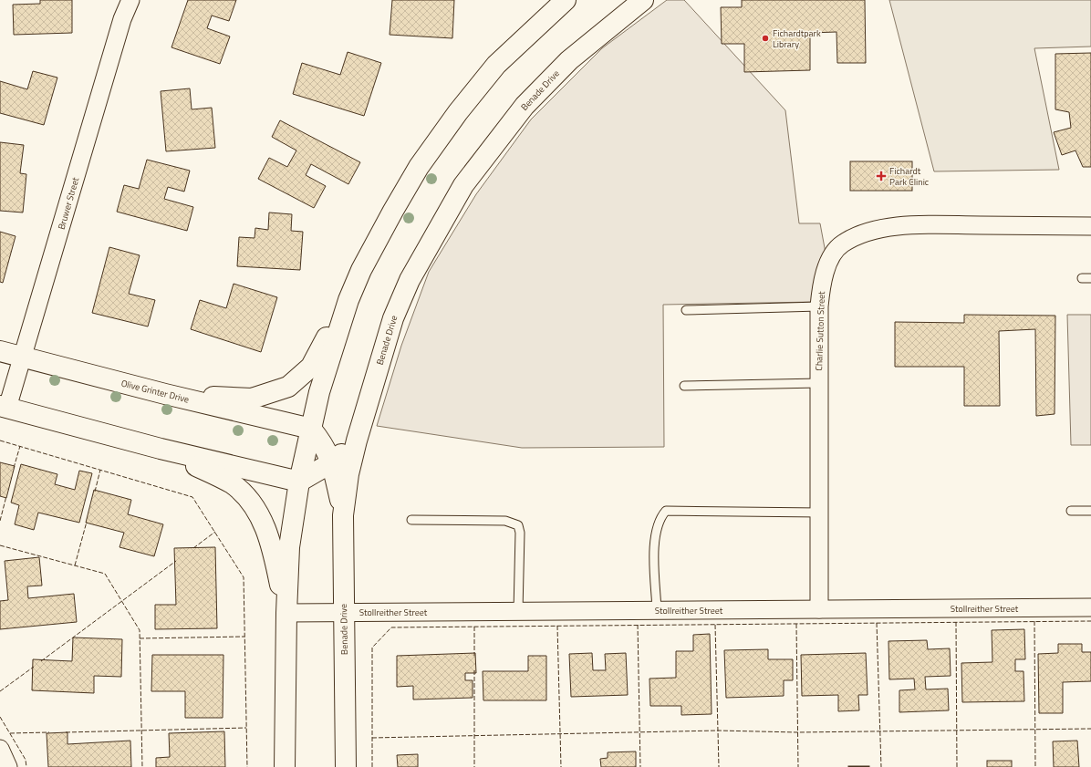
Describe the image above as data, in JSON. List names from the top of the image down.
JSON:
{
  "streets": {
    "street": [
      "Benade Drive",
      "Bruwer Street",
      "Charlie Sutton Street",
      "Olive Grinter Drive",
      "Stollreither Street"
    ]
  },
  "crossings": [
    ["Benade Drive", "Stollreither Street"],
    ["Bruwer Street", "Olive Grinter Drive"],
    ["Charlie Sutton Street", "Stollreither Street"]
  ],
  "places": {
    "other": ["Fichardtpark Library"],
    "health": ["Fichardt Park Clinic"]
  }
}
